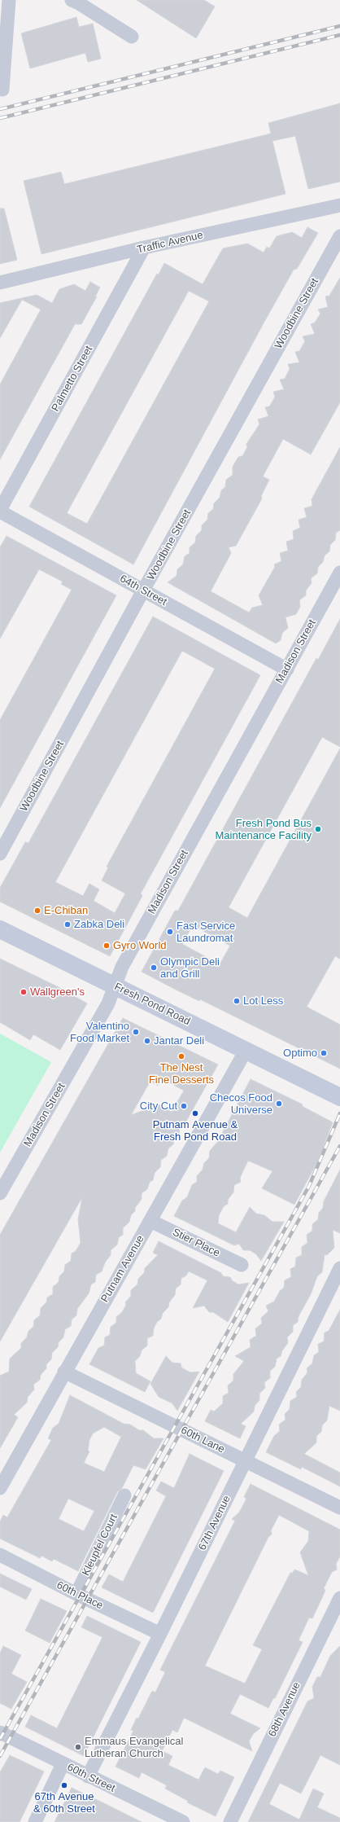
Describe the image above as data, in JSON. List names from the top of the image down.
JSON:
{
  "streets": {
    "main road": ["Fresh Pond Road"],
    "street": [
      "Traffic Avenue",
      "Woodbine Street",
      "Palmetto Street",
      "64th Street",
      "Madison Street",
      "Stier Place",
      "Putnam Avenue",
      "60th Lane",
      "67th Avenue",
      "Kleupfel Court",
      "60th Place",
      "68th Avenue",
      "60th Street"
    ]
  },
  "crossings": [
    ["Traffic Avenue", "Palmetto Street"],
    ["Woodbine Street", "64th Street"],
    ["Palmetto Street", "64th Street"],
    ["64th Street", "Madison Street"],
    ["Madison Street", "Fresh Pond Road"],
    ["Fresh Pond Road", "Putnam Avenue"],
    ["Stier Place", "Putnam Avenue"],
    ["Putnam Avenue", "60th Lane"],
    ["60th Lane", "67th Avenue"],
    ["67th Avenue", "60th Place"],
    ["67th Avenue", "60th Street"],
    ["Kleupfel Court", "60th Place"]
  ],
  "places": [
    "Fresh Pond Bus Maintenance Facility",
    "E-Chiban",
    "Zabka Deli",
    "Fast Service Laundromat",
    "Gyro World",
    "Olympic Deli and Grill",
    "Wallgreen's",
    "Lot Less",
    "Valentino Food Market",
    "Jantar Deli",
    "Optimo",
    "The Nest Fine Desserts",
    "Checos Food Universe",
    "City Cut",
    "Putnam Avenue & Fresh Pond Road",
    "Emmaus Evangelical Lutheran Church",
    "67th Avenue & 60th Street"
  ]
}
